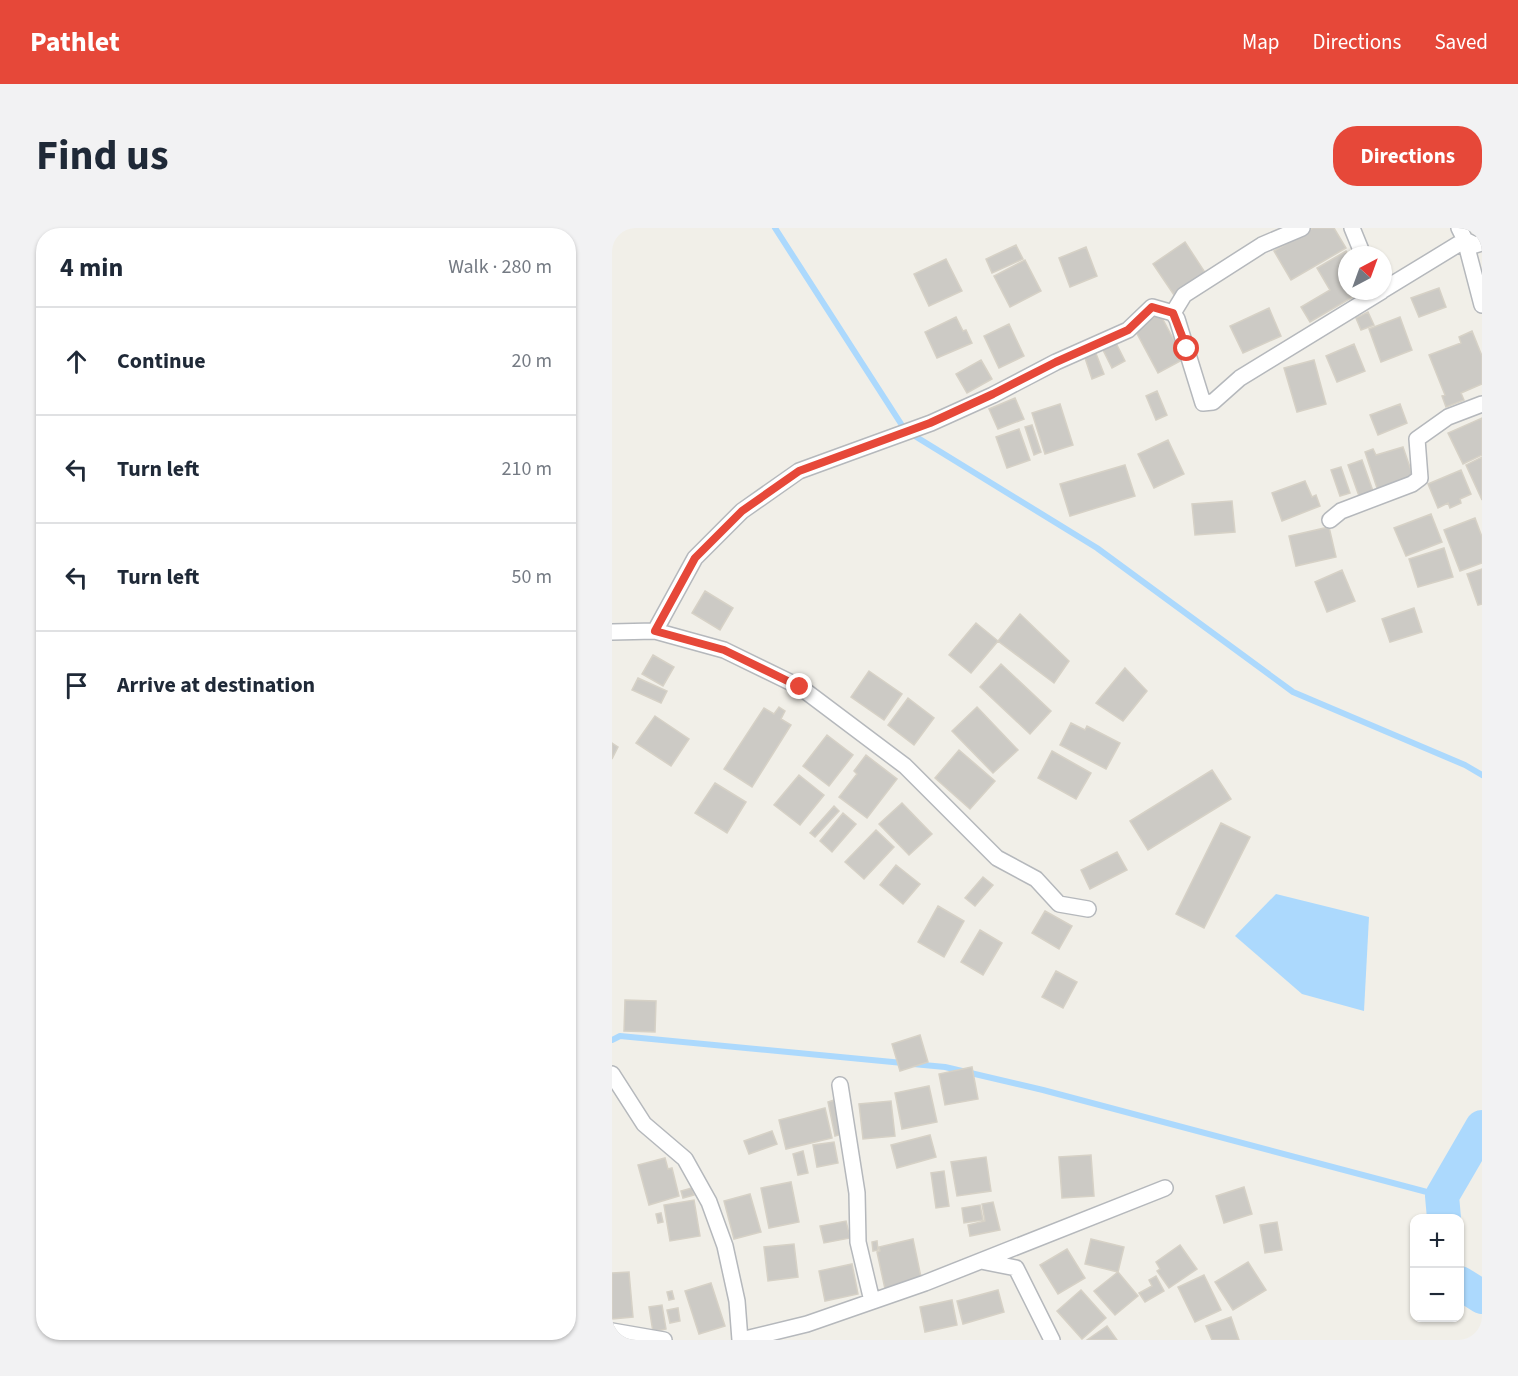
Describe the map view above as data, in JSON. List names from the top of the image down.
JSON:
{
  "north": "top right",
  "page": {
    "header": "Pathlet",
    "nav": ["Map", "Directions", "Saved"],
    "title": "Find us",
    "buttons": "Directions",
    "heading": ["4 min", "Walk · 280 m"],
    "list": [
      ["Continue", "20 m"],
      ["Turn left", "210 m"],
      ["Turn left", "50 m"],
      "Arrive at destination"
    ],
    "map_buttons": ["+", "−"]
  }
}
